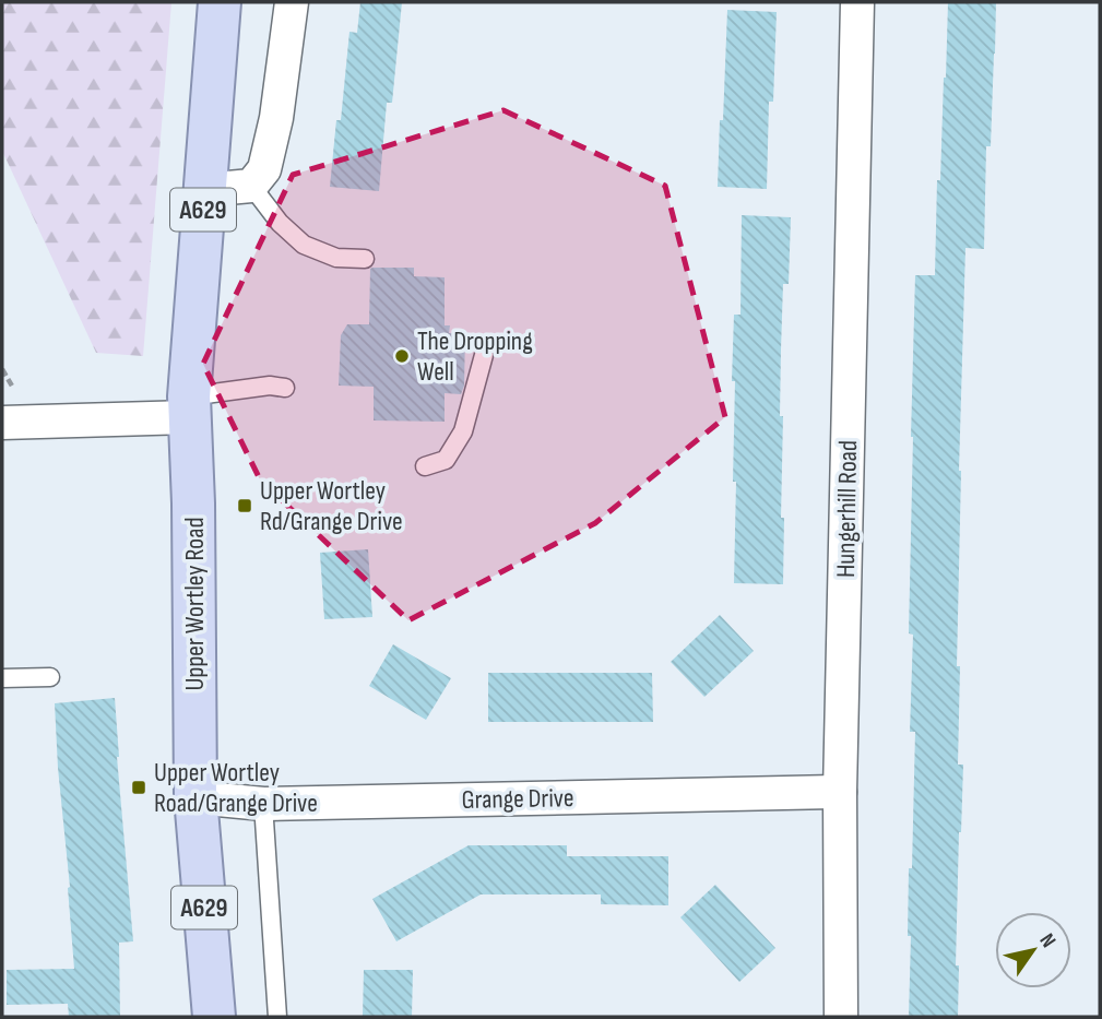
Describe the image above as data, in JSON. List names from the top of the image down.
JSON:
{
  "streets": {
    "main road": ["A629", "Upper Wortley Road"],
    "street": ["Hungerhill Road", "Grange Drive"]
  },
  "crossings": [
    ["Hungerhill Road", "Grange Drive"],
    ["Upper Wortley Road", "Grange Drive"]
  ],
  "places": {
    "other": ["The Dropping Well"],
    "transit": ["Upper Wortley Rd/Grange Drive", "Upper Wortley Road/Grange Drive"]
  },
  "north": "top right"
}
